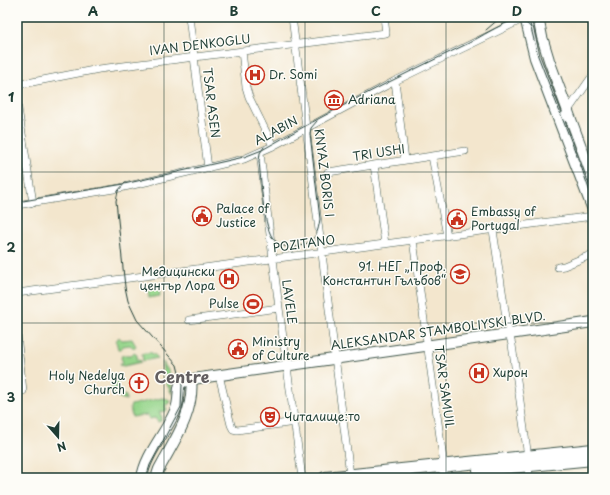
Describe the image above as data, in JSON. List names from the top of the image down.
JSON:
{
  "streets": {
    "main road": ["ALEKSANDAR STAMBOLIYSKI BLVD."],
    "street": [
      "IVAN DENKOGLU",
      "TSAR ASEN",
      "ALABIN",
      "TRI USHI",
      "KNYAZ BORIS I",
      "POZITANO",
      "LAVELE",
      "TSAR SAMUIL"
    ]
  },
  "crossings": [
    ["IVAN DENKOGLU", "TSAR ASEN"],
    ["IVAN DENKOGLU", "KNYAZ BORIS I"],
    ["TSAR ASEN", "ALABIN"],
    ["ALABIN", "KNYAZ BORIS I"],
    ["ALABIN", "LAVELE"],
    ["KNYAZ BORIS I", "POZITANO"],
    ["KNYAZ BORIS I", "ALEKSANDAR STAMBOLIYSKI BLVD."],
    ["POZITANO", "LAVELE"],
    ["POZITANO", "TSAR SAMUIL"],
    ["LAVELE", "ALEKSANDAR STAMBOLIYSKI BLVD."],
    ["ALEKSANDAR STAMBOLIYSKI BLVD.", "TSAR SAMUIL"]
  ],
  "districts": ["Centre"],
  "places": {
    "hospital": ["Dr. Somi", "Медицински център Лора", "Хирон"],
    "museum": ["Adriana"],
    "public building": ["Palace of Justice", "Embassy of Portugal", "Ministry of Culture"],
    "school or university": ["91. НЕГ „Проф. Константин Гълъбов“"],
    "sports": ["Pulse"],
    "church": ["Holy Nedelya Church"],
    "theatre": ["Читалище:то"]
  },
  "north": "bottom",
  "grid": {
    "columns": [
      "A",
      "B",
      "C",
      "D"
    ],
    "rows": ["1", "2", "3"]
  }
}
